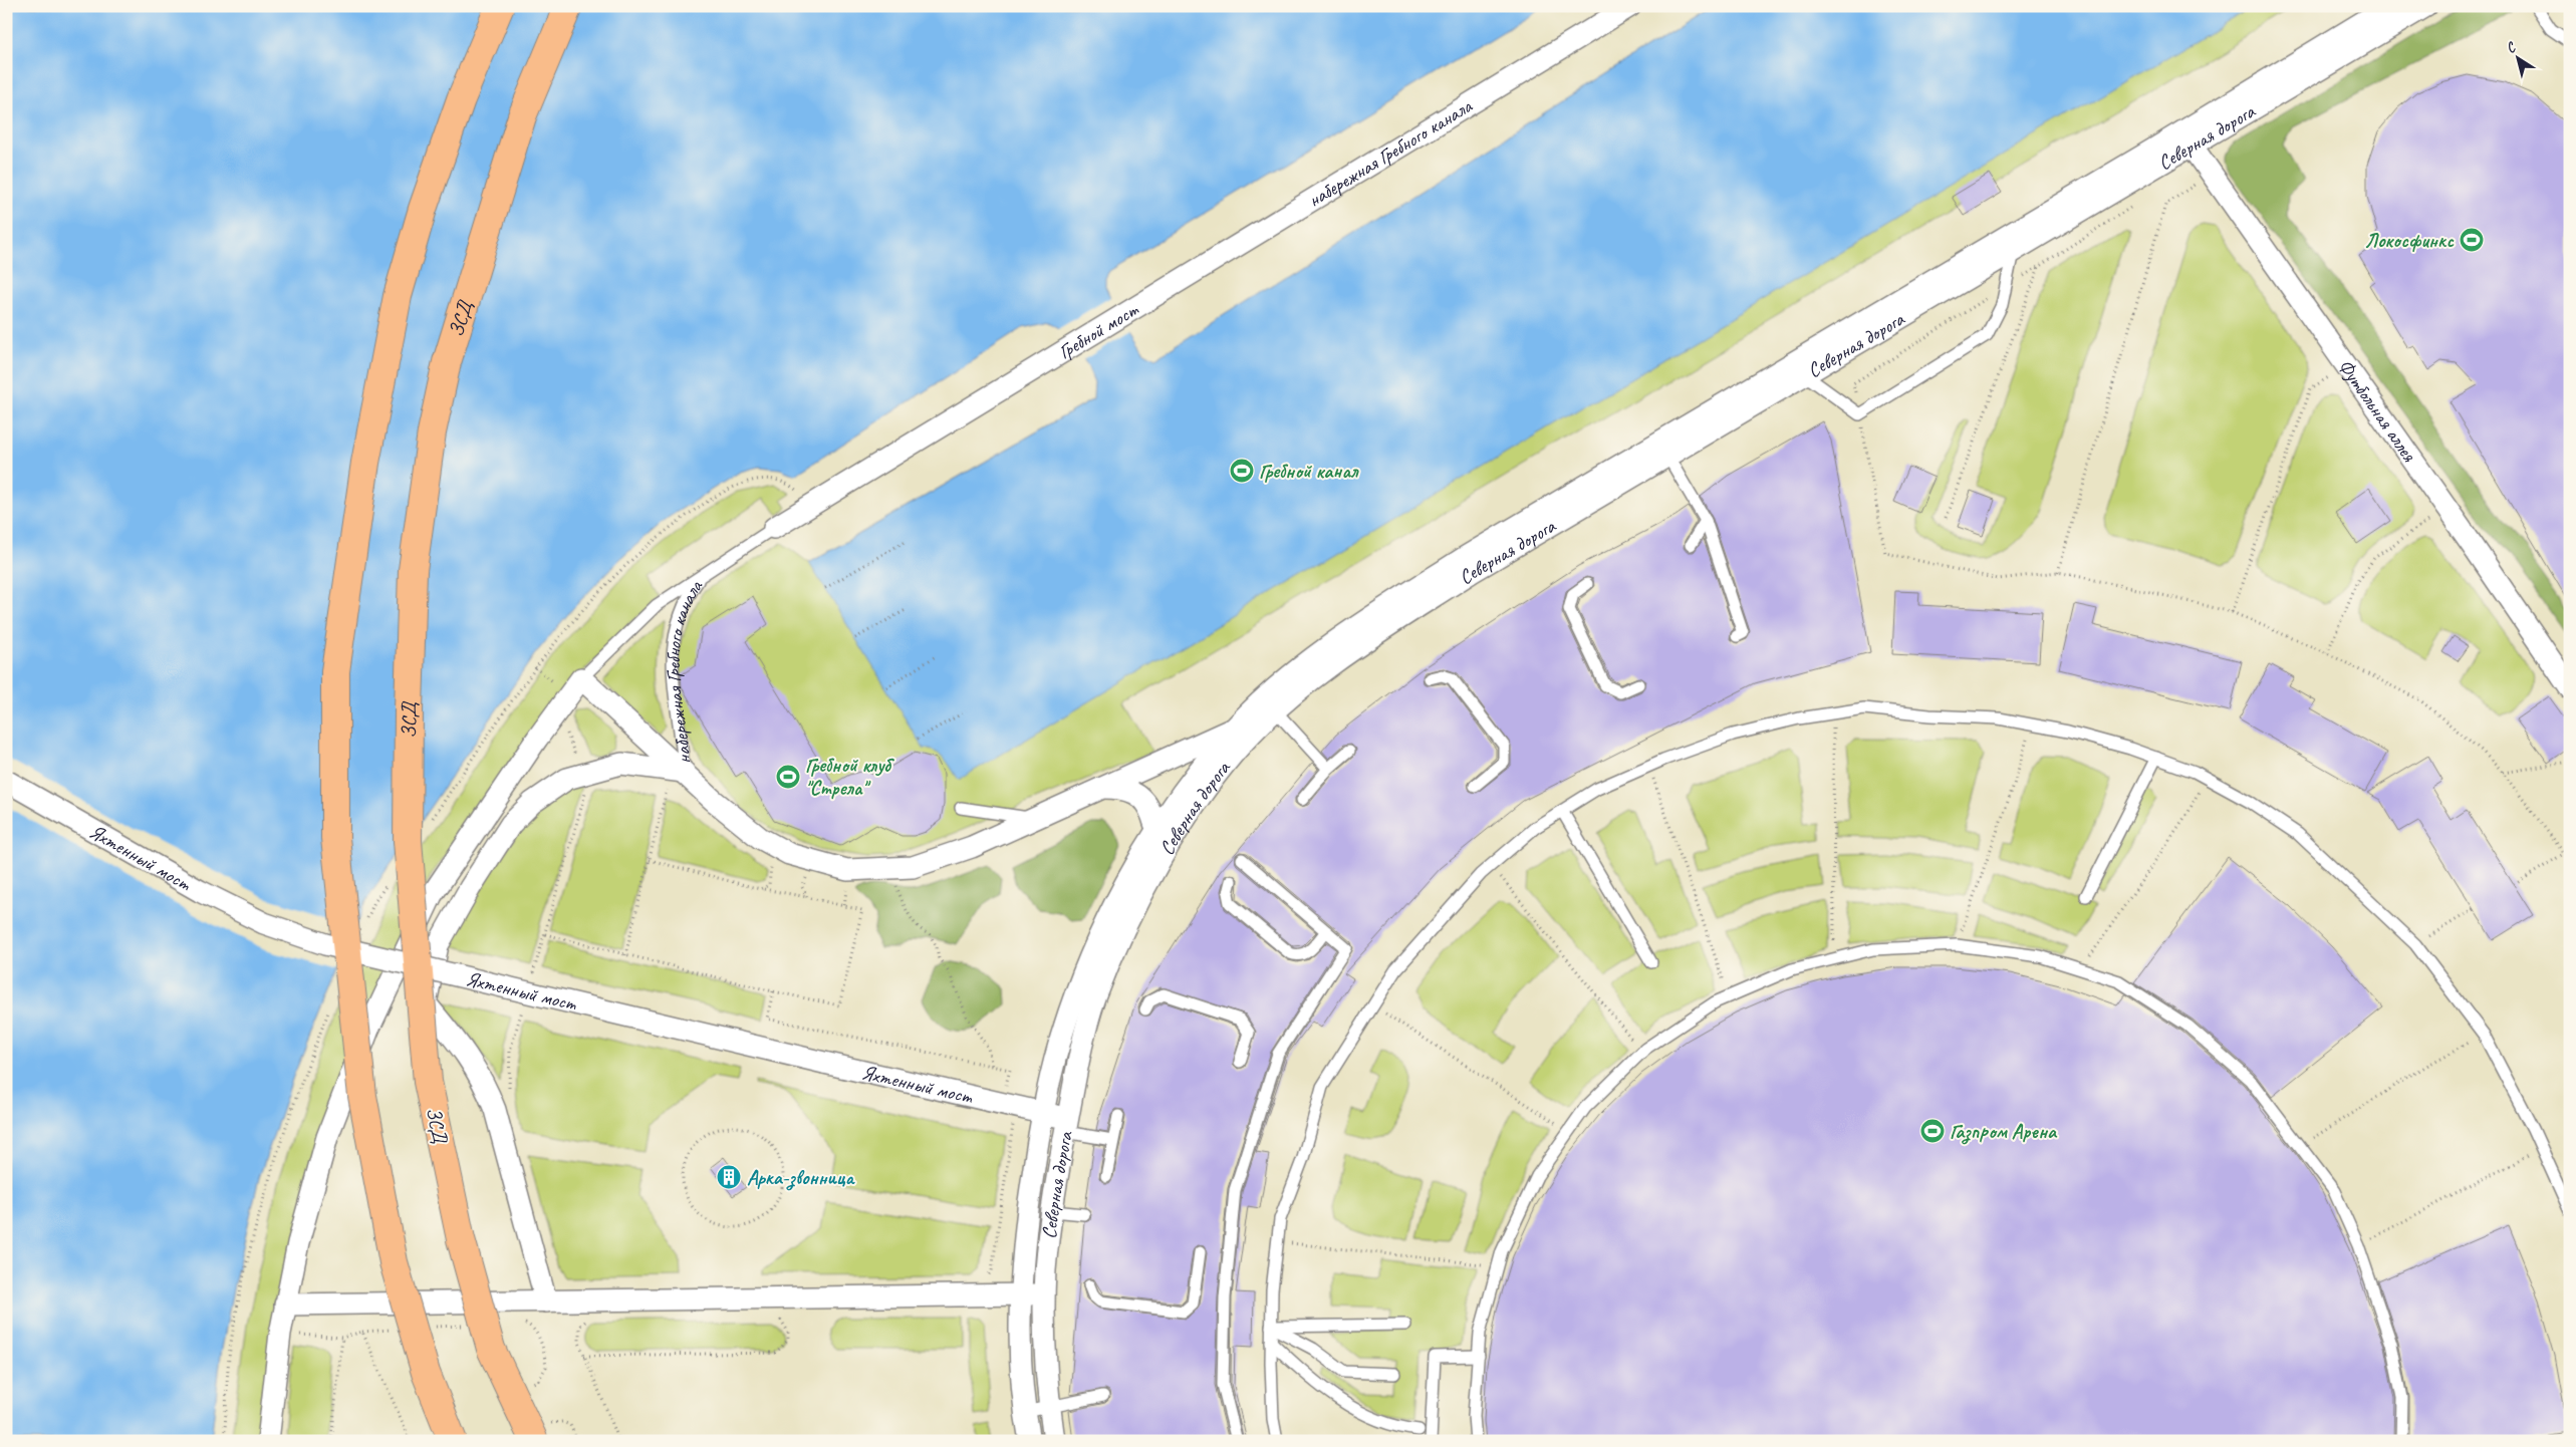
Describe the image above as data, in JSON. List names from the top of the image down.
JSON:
{
  "streets": {
    "highway": ["ЗСД"],
    "street": [
      "Северная дорога",
      "набережная Гребного канала",
      "Гребной мост",
      "Футбольная аллея",
      "Яхтенный мост"
    ]
  },
  "crossings": [
    ["Северная дорога", "набережная Гребного канала"],
    ["Северная дорога", "Футбольная аллея"],
    ["Северная дорога", "Яхтенный мост"],
    ["набережная Гребного канала", "Гребной мост"]
  ],
  "places": {
    "sports": [
      "Локосфинкс",
      "Гребной канал",
      "Гребной клуб \"Стрела\"",
      "Газпром Арена"
    ],
    "building": ["Арка-звонница"]
  },
  "north": "top left"
}
